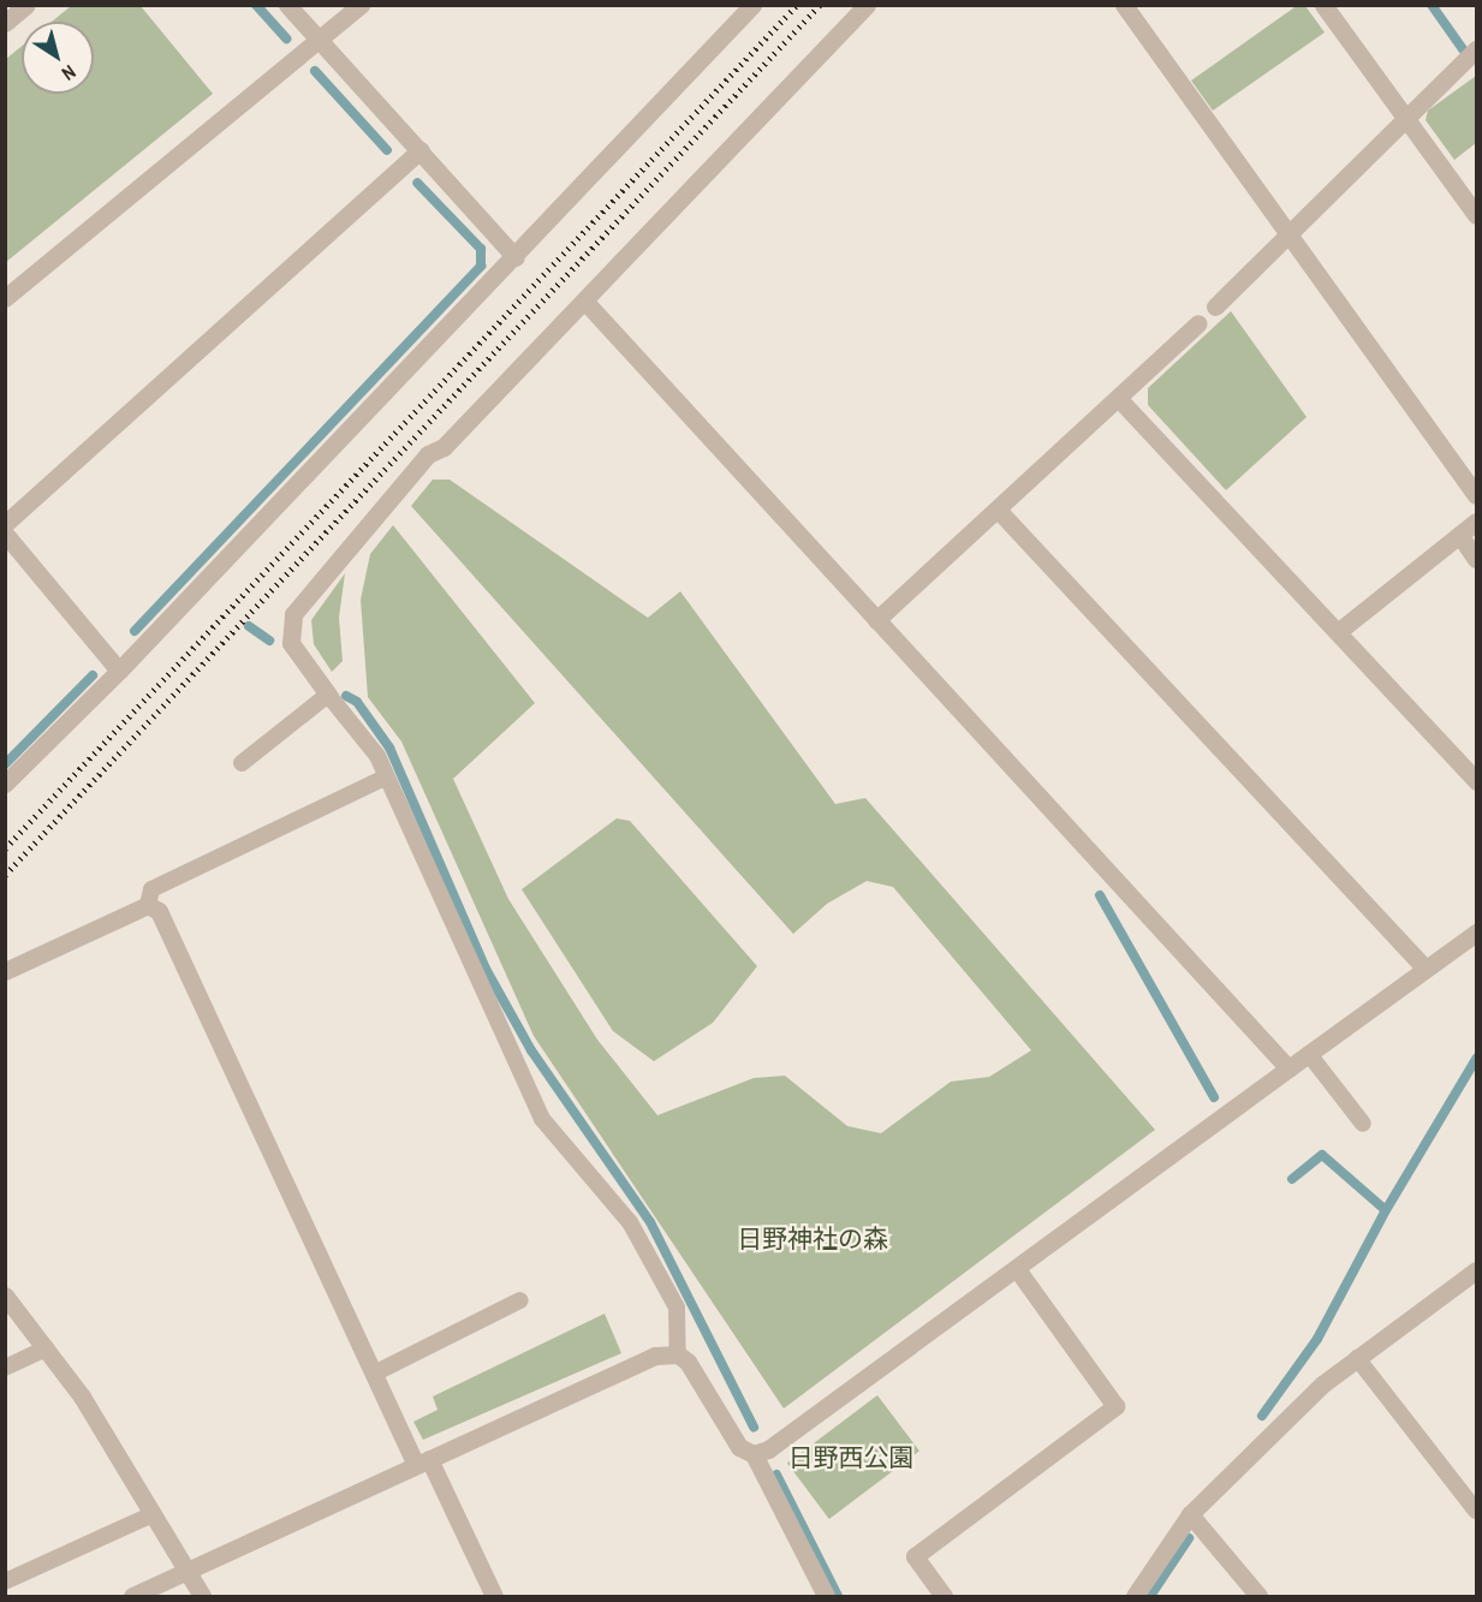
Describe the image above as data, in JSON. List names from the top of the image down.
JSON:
{
  "parks": ["日野神社の森", "日野西公園"],
  "north": "bottom right"
}
